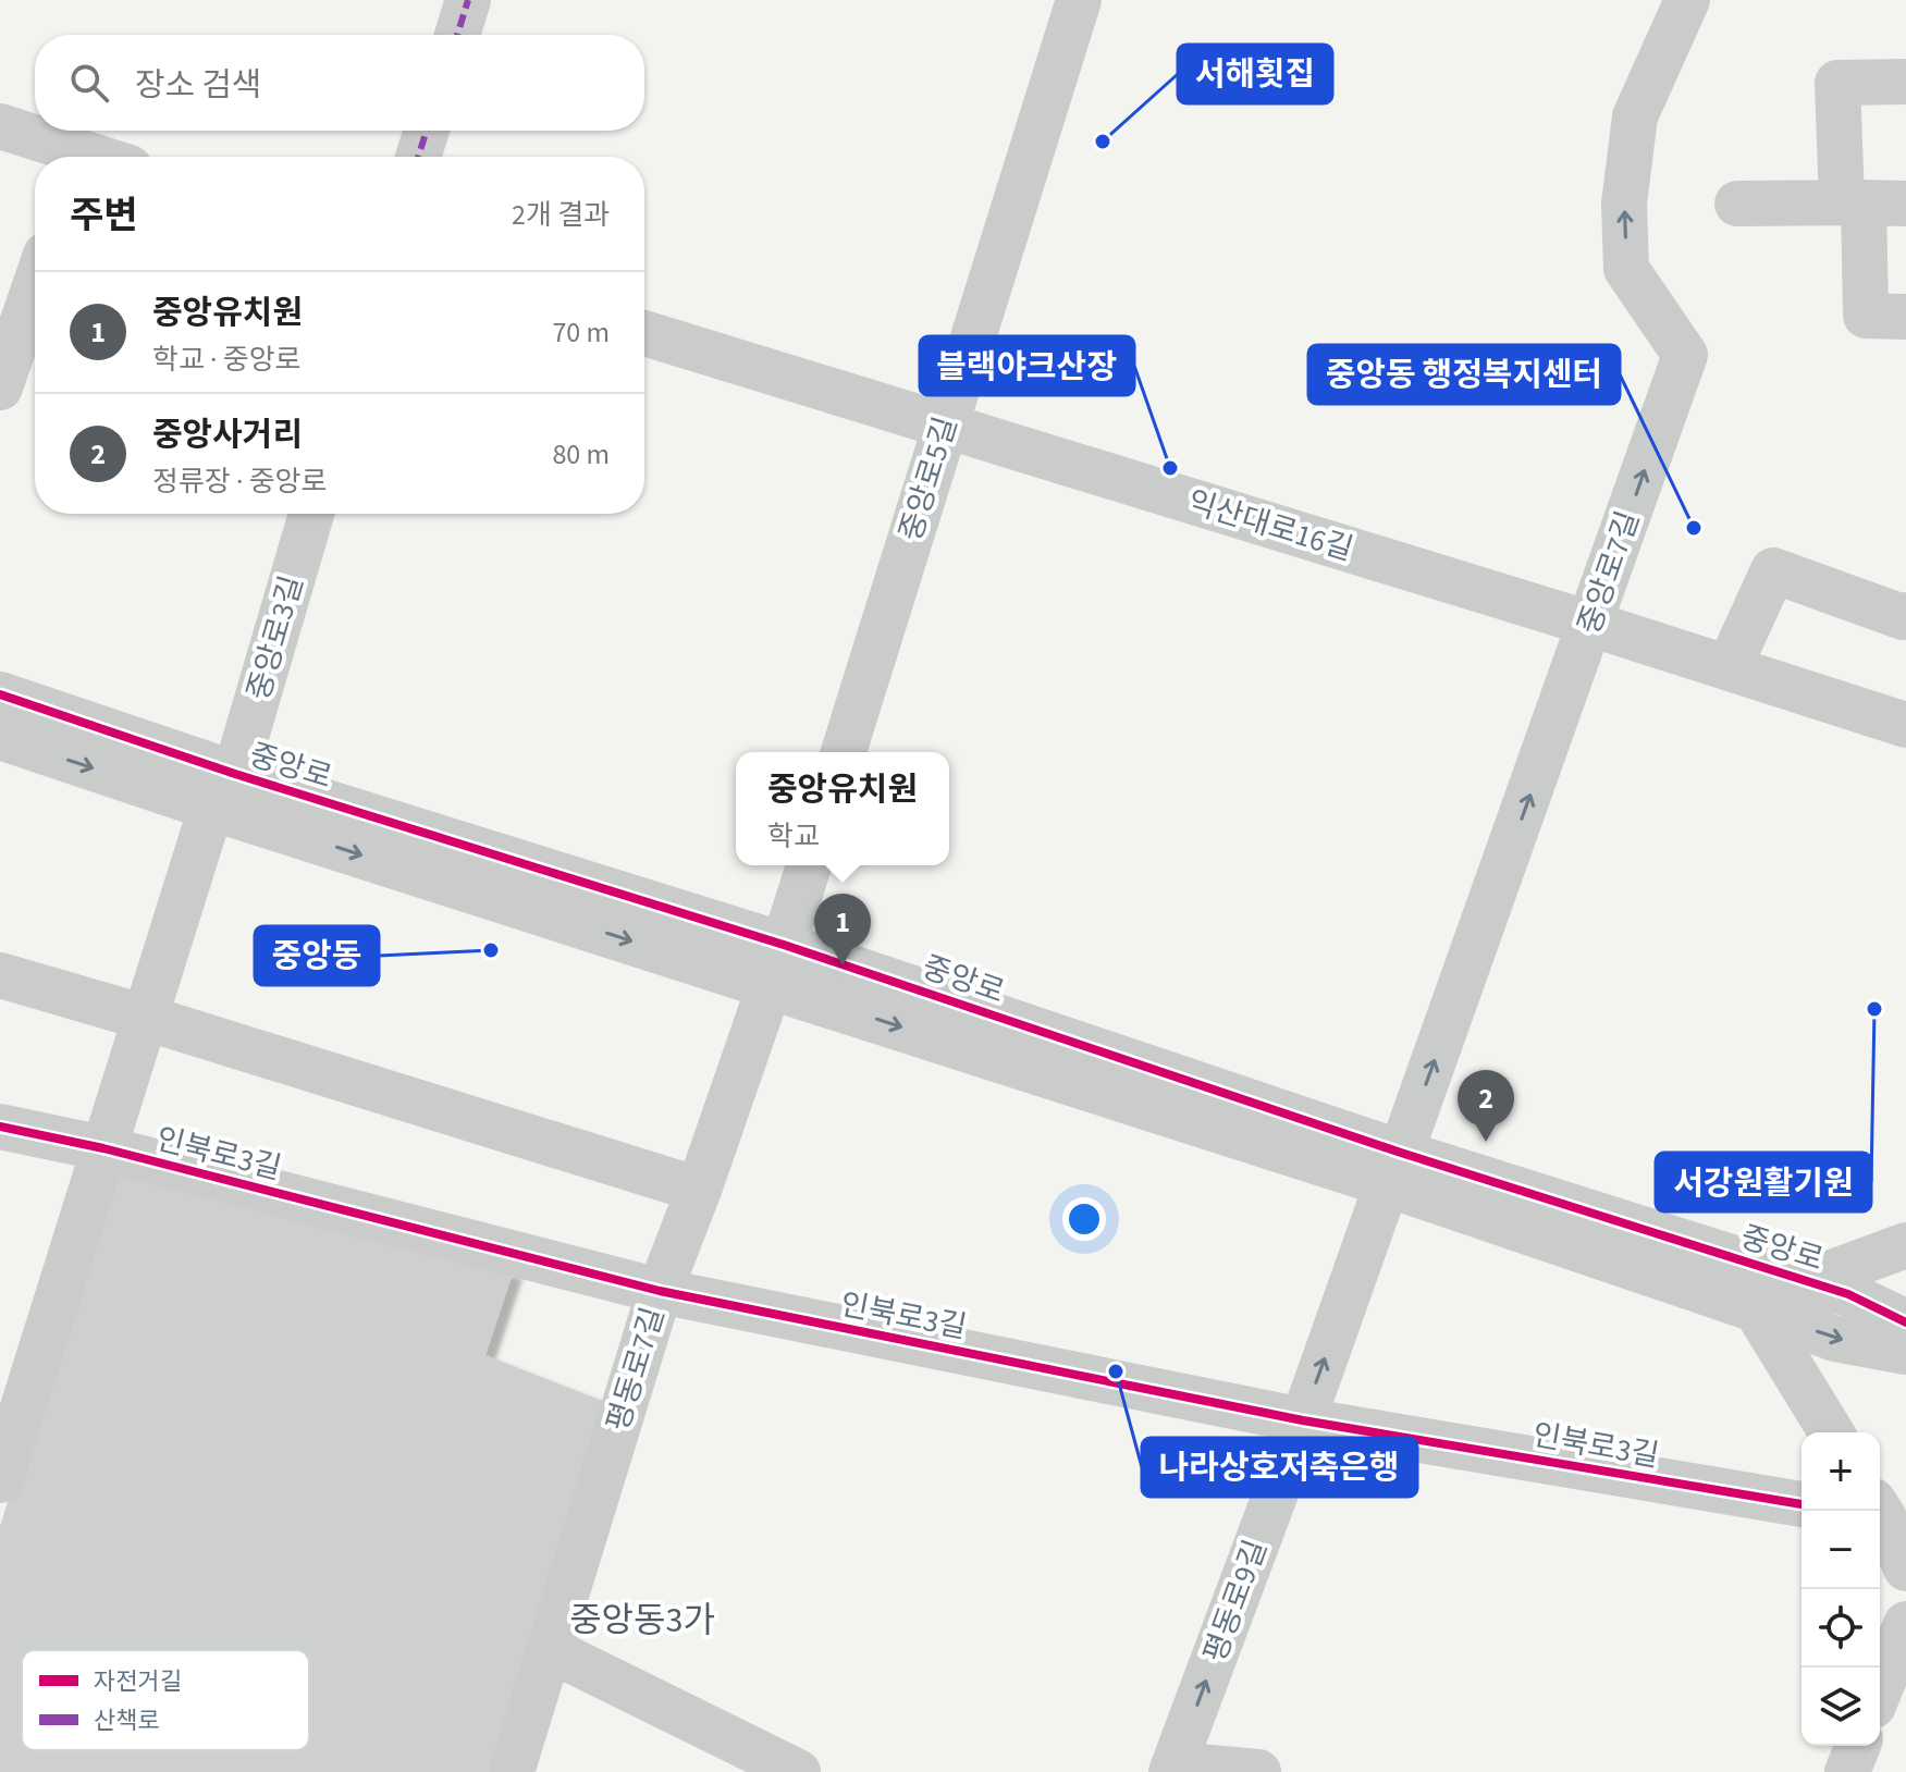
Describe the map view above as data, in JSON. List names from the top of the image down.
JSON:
{
  "streets": {
    "street": [
      "중앙로5길",
      "익산대로16길",
      "중앙로7길",
      "중앙로3길",
      "중앙로",
      "인북로3길",
      "평동로7길",
      "평동로9길"
    ]
  },
  "crossings": [
    ["중앙로5길", "익산대로16길"],
    ["익산대로16길", "중앙로7길"],
    ["중앙로7길", "중앙로"],
    ["중앙로7길", "평동로9길"],
    ["중앙로3길", "중앙로"],
    ["중앙로", "평동로7길"],
    ["중앙로", "평동로9길"],
    ["인북로3길", "평동로7길"],
    ["인북로3길", "평동로9길"]
  ],
  "one_way": ["중앙로7길", "평동로9길"],
  "districts": ["중앙동3가"],
  "places": [
    "서해횟집",
    "블랙야크산장",
    "중앙동 행정복지센터",
    "중앙동",
    "서강원활기원",
    "나라상호저축은행"
  ],
  "legend": ["자전거길", "산책로"],
  "page": {
    "search": "장소 검색",
    "heading": ["주변", "2개 결과"],
    "list": [
      {
        "mark": "1",
        "name": "중앙유치원",
        "note": "학교 · 중앙로",
        "value": "70 m"
      },
      {
        "mark": "2",
        "name": "중앙사거리",
        "note": "정류장 · 중앙로",
        "value": "80 m"
      }
    ],
    "popup": ["중앙유치원", "학교"],
    "pins": ["1", "2"],
    "map_buttons": ["+", "−"]
  }
}
